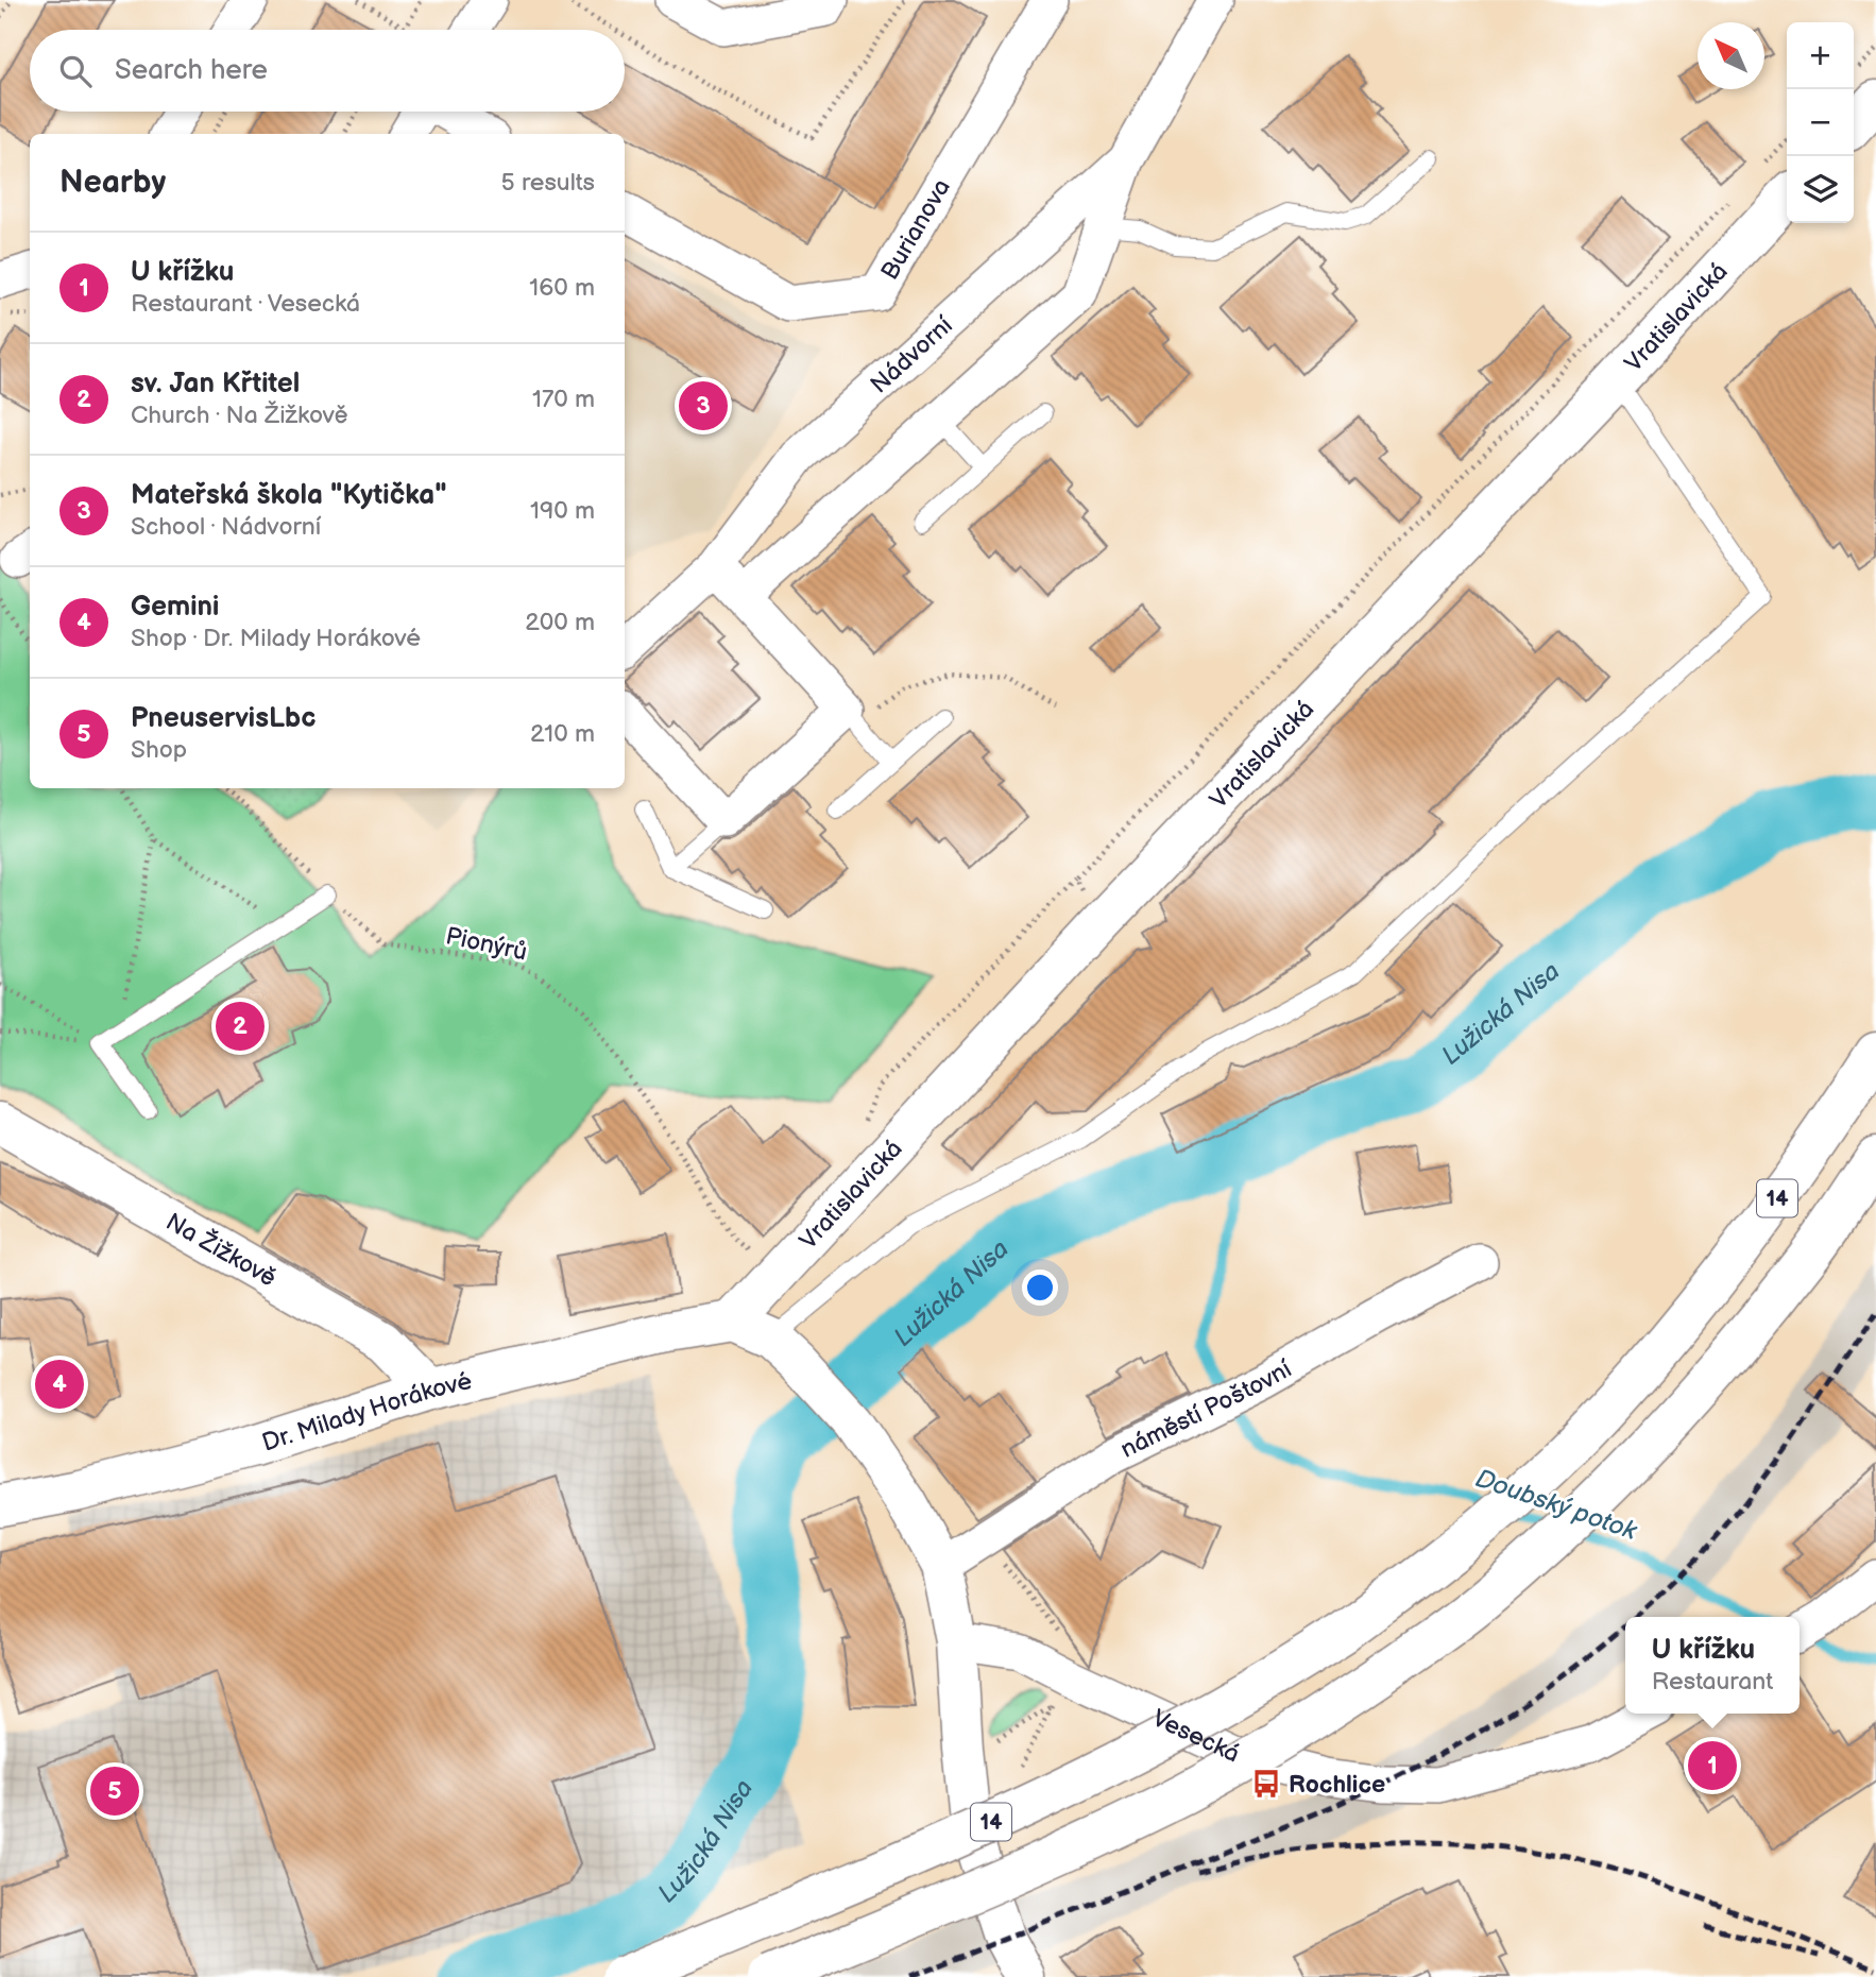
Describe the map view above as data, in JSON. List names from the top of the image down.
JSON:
{
  "streets": {
    "main road": [
      "Vratislavická",
      "14",
      "Na Žižkově",
      "Dr. Milady Horákové"
    ],
    "street": [
      "Burianova",
      "Nádvorní",
      "náměstí Poštovní",
      "Vesecká"
    ],
    "path": ["Pionýrů"]
  },
  "crossings": [
    ["Vratislavická", "Dr. Milady Horákové"],
    ["Na Žižkově", "Dr. Milady Horákové"]
  ],
  "water": ["Lužická Nisa", "Doubský potok"],
  "places": {
    "bus stop": ["Rochlice"]
  },
  "north": "top left",
  "page": {
    "map_buttons": ["+", "−"],
    "search": "Search here",
    "heading": ["Nearby", "5 results"],
    "list": [
      {
        "mark": "1",
        "name": "U křížku",
        "note": "Restaurant · Vesecká",
        "value": "160 m"
      },
      {
        "mark": "2",
        "name": "sv. Jan Křtitel",
        "note": "Church · Na Žižkově",
        "value": "170 m"
      },
      {
        "mark": "3",
        "name": "Mateřská škola \"Kytička\"",
        "note": "School · Nádvorní",
        "value": "190 m"
      },
      {
        "mark": "4",
        "name": "Gemini",
        "note": "Shop · Dr. Milady Horákové",
        "value": "200 m"
      },
      {
        "mark": "5",
        "name": "PneuservisLbc",
        "note": "Shop",
        "value": "210 m"
      }
    ],
    "pins": [
      "3",
      "2",
      "4",
      "1",
      "5"
    ],
    "popup": ["U křížku", "Restaurant"]
  }
}
